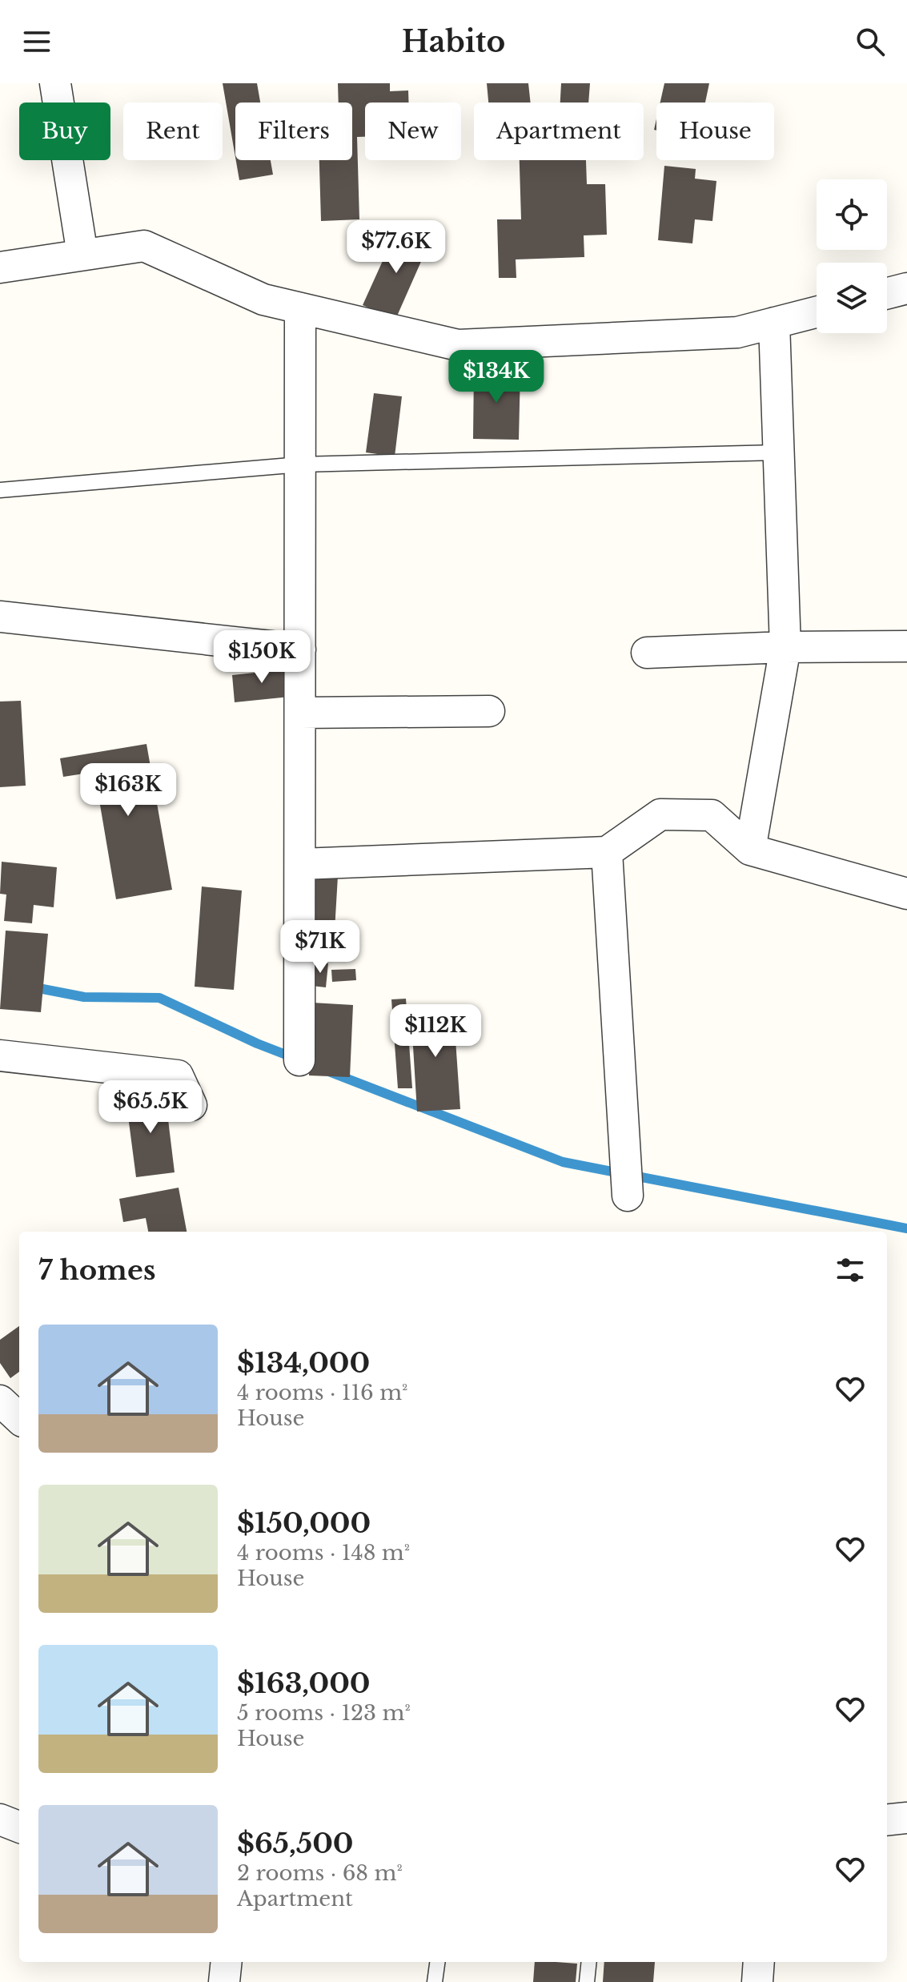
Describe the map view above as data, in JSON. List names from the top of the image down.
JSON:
{
  "page": {
    "header": "Habito",
    "chip": [
      "Buy",
      "Rent",
      "Filters",
      "New",
      "Apartment",
      "House"
    ],
    "price": [
      "$77.6K",
      "$134K",
      "$150K",
      "$163K",
      "$71K",
      "$112K",
      "$65.5K"
    ],
    "heading": "7 homes",
    "list": [
      {
        "name": "$134,000",
        "note": "4 rooms · 116 m² · House"
      },
      {
        "name": "$150,000",
        "note": "4 rooms · 148 m² · House"
      },
      {
        "name": "$163,000",
        "note": "5 rooms · 123 m² · House"
      },
      {
        "name": "$65,500",
        "note": "2 rooms · 68 m² · Apartment"
      }
    ]
  }
}
